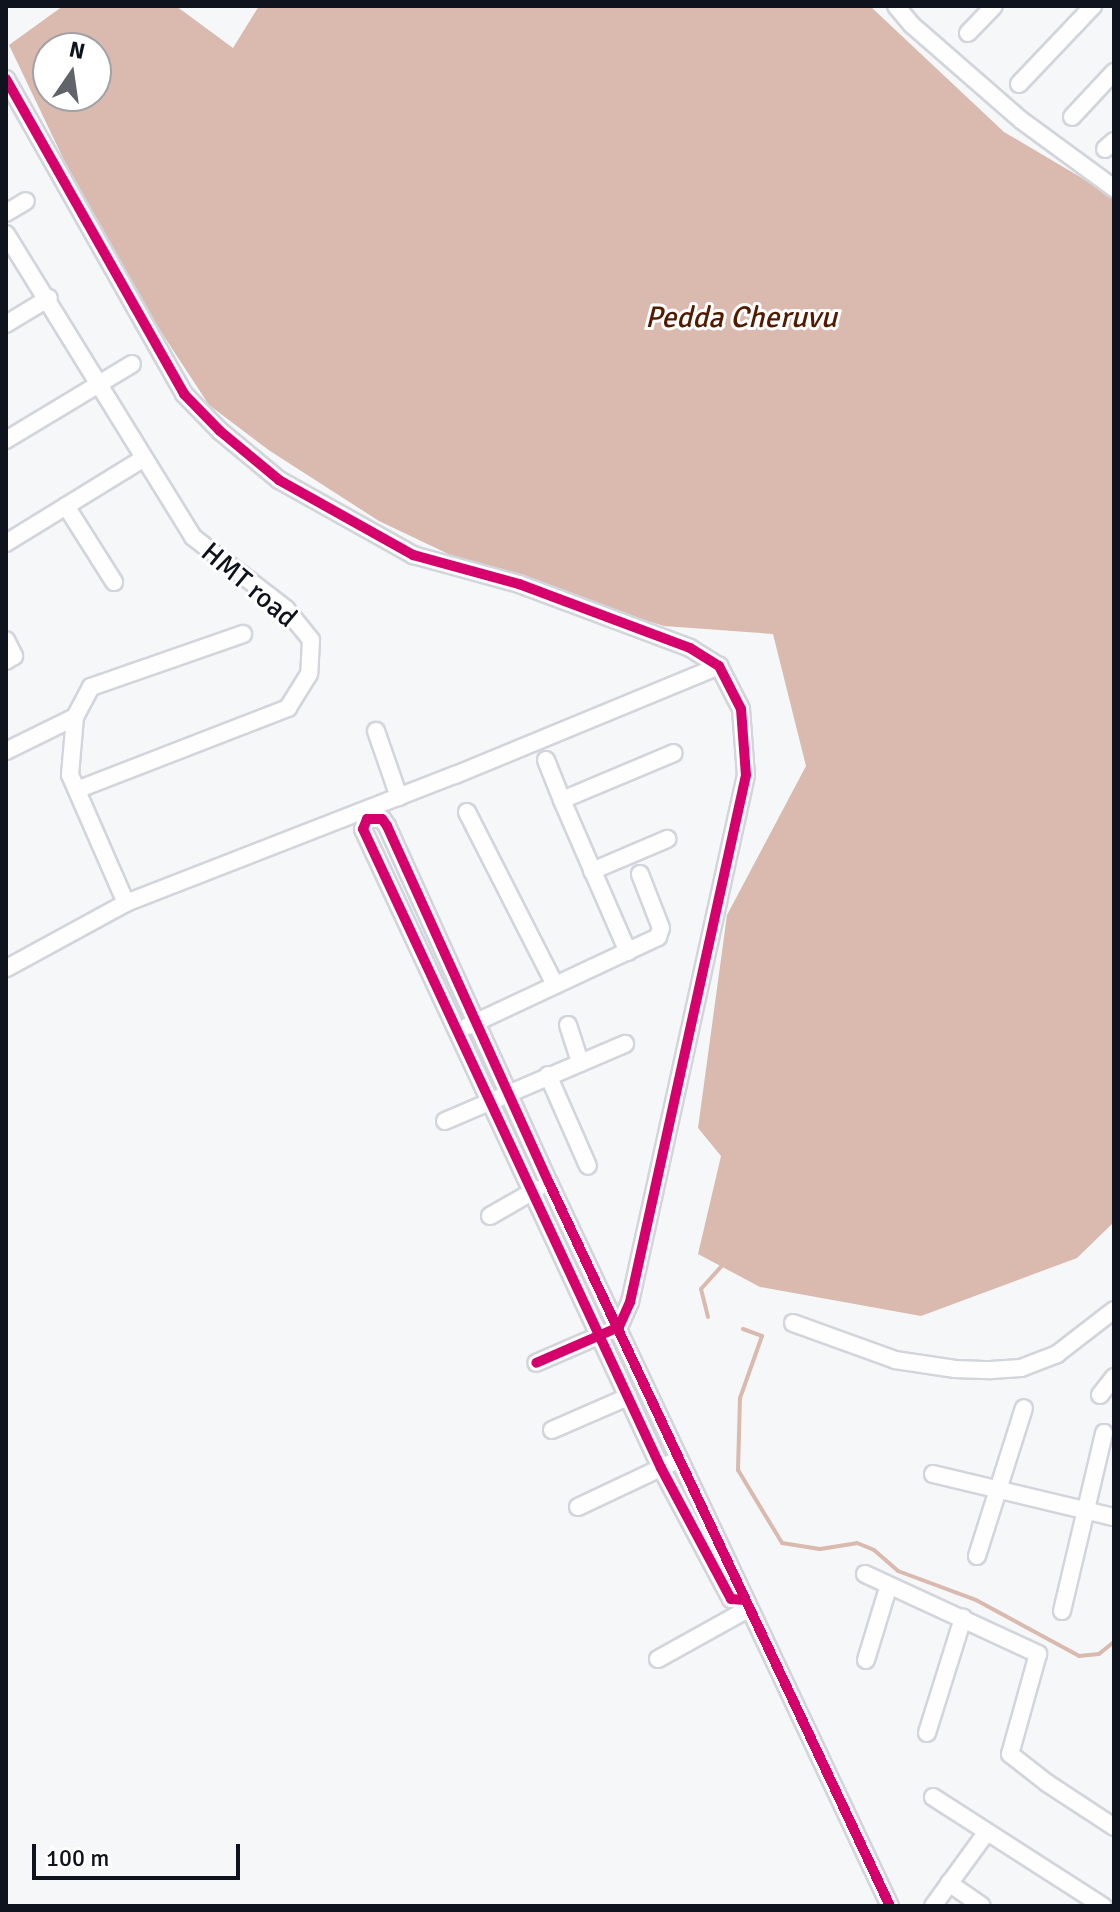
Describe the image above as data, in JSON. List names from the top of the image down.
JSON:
{
  "streets": {
    "street": ["HMT road"]
  },
  "water": ["Pedda Cheruvu"],
  "scale_bar": "100 m",
  "north": "top"
}
